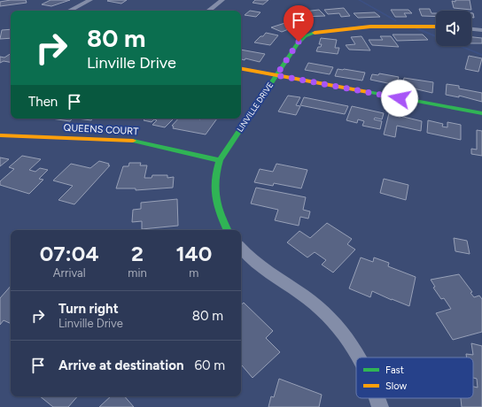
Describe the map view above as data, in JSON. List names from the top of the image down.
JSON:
{
  "streets": {
    "street": ["LINVILLE DRIVE", "QUEENS COURT"]
  },
  "crossings": [
    ["LINVILLE DRIVE", "QUEENS COURT"]
  ],
  "legend": ["Fast", "Slow"],
  "page": {
    "turn": ["80 m", "Linville Drive"],
    "then": "Then",
    "eta": [
      "07:04",
      "Arrival",
      "2",
      "min",
      "140",
      "m"
    ],
    "list": [
      {
        "name": "Turn right",
        "note": "Linville Drive",
        "value": "80 m"
      },
      {
        "name": "Arrive at destination",
        "value": "60 m"
      }
    ]
  }
}
